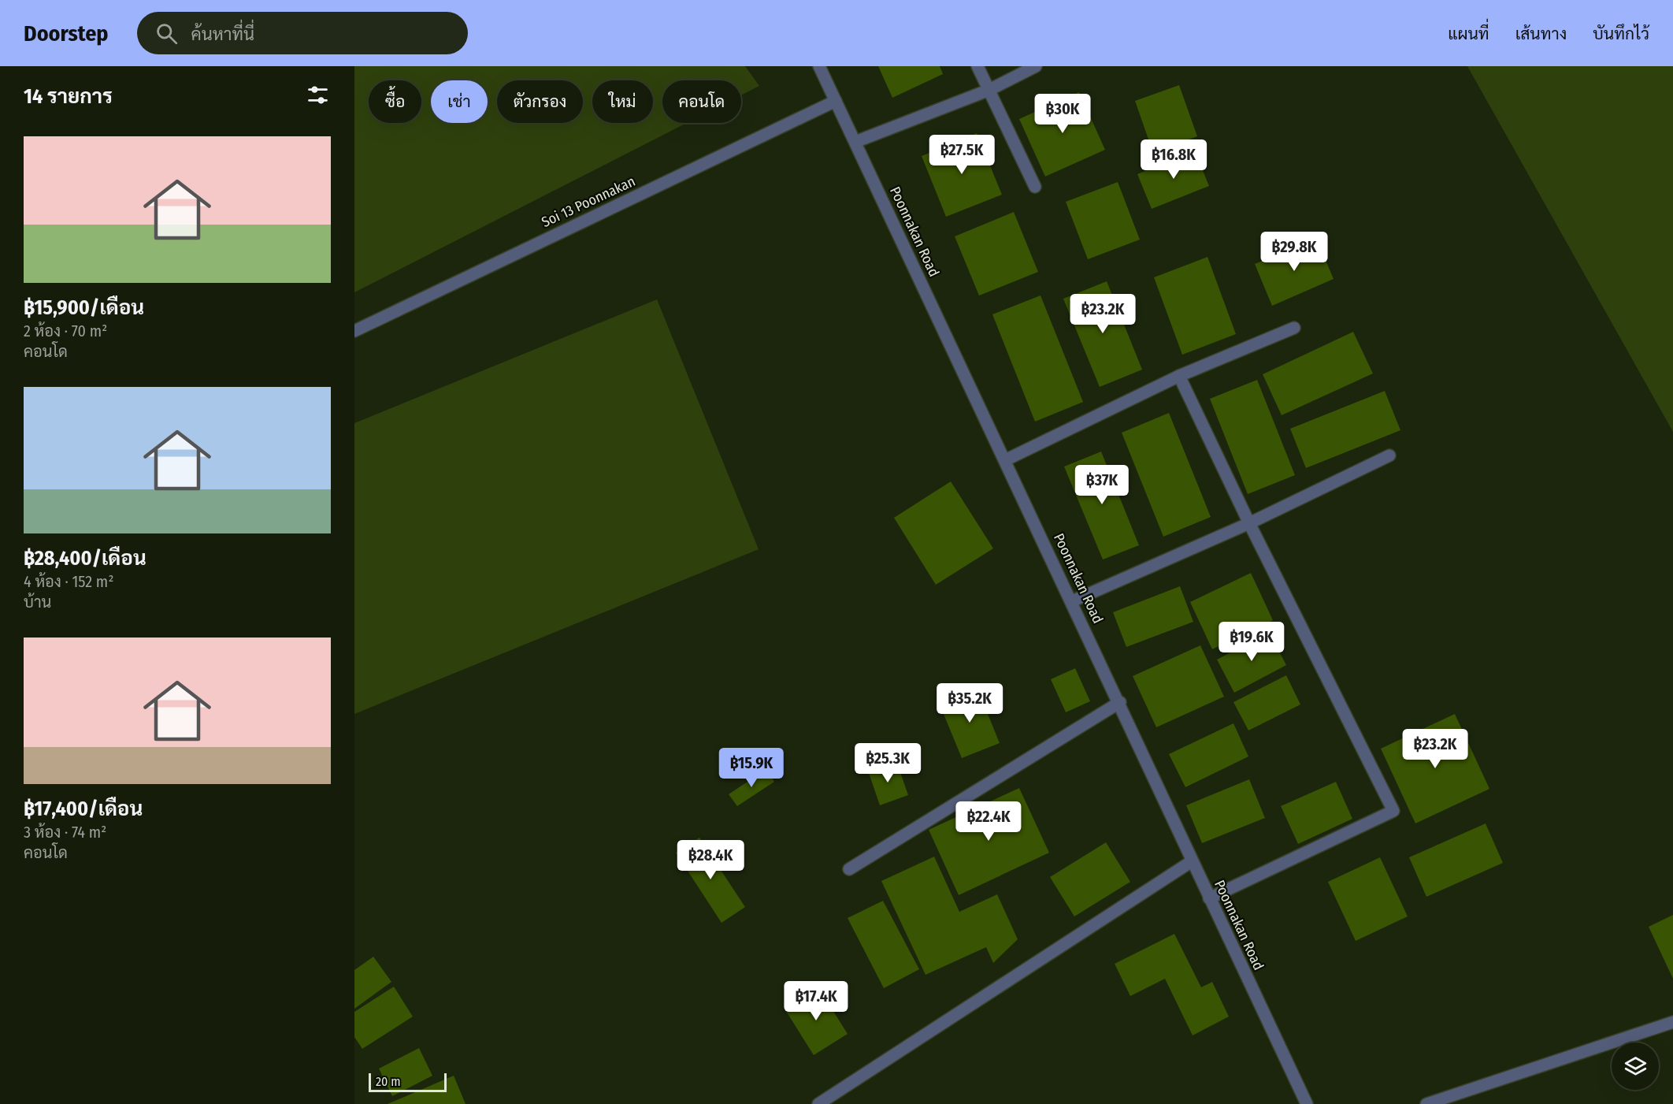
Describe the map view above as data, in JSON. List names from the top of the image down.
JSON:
{
  "streets": {
    "street": ["Soi 13 Poonnakan", "Poonnakan Road"]
  },
  "crossings": [
    ["Soi 13 Poonnakan", "Poonnakan Road"]
  ],
  "scale_bar": "20 m",
  "page": {
    "header": "Doorstep",
    "search": "ค้นหาที่นี่",
    "nav": ["แผนที่", "เส้นทาง", "บันทึกไว้"],
    "heading": "14 รายการ",
    "chip": [
      "ซื้อ",
      "เช่า",
      "ตัวกรอง",
      "ใหม่",
      "คอนโด"
    ],
    "price": [
      "฿30K",
      "฿27.5K",
      "฿16.8K",
      "฿29.8K",
      "฿23.2K",
      "฿37K",
      "฿19.6K",
      "฿35.2K",
      "฿23.2K",
      "฿25.3K",
      "฿15.9K",
      "฿22.4K",
      "฿28.4K",
      "฿17.4K"
    ],
    "list": [
      {
        "name": "฿15,900/เดือน",
        "note": "2 ห้อง · 70 m² · คอนโด"
      },
      {
        "name": "฿28,400/เดือน",
        "note": "4 ห้อง · 152 m² · บ้าน"
      },
      {
        "name": "฿17,400/เดือน",
        "note": "3 ห้อง · 74 m² · คอนโด"
      }
    ],
    "scale": "20 m"
  }
}
